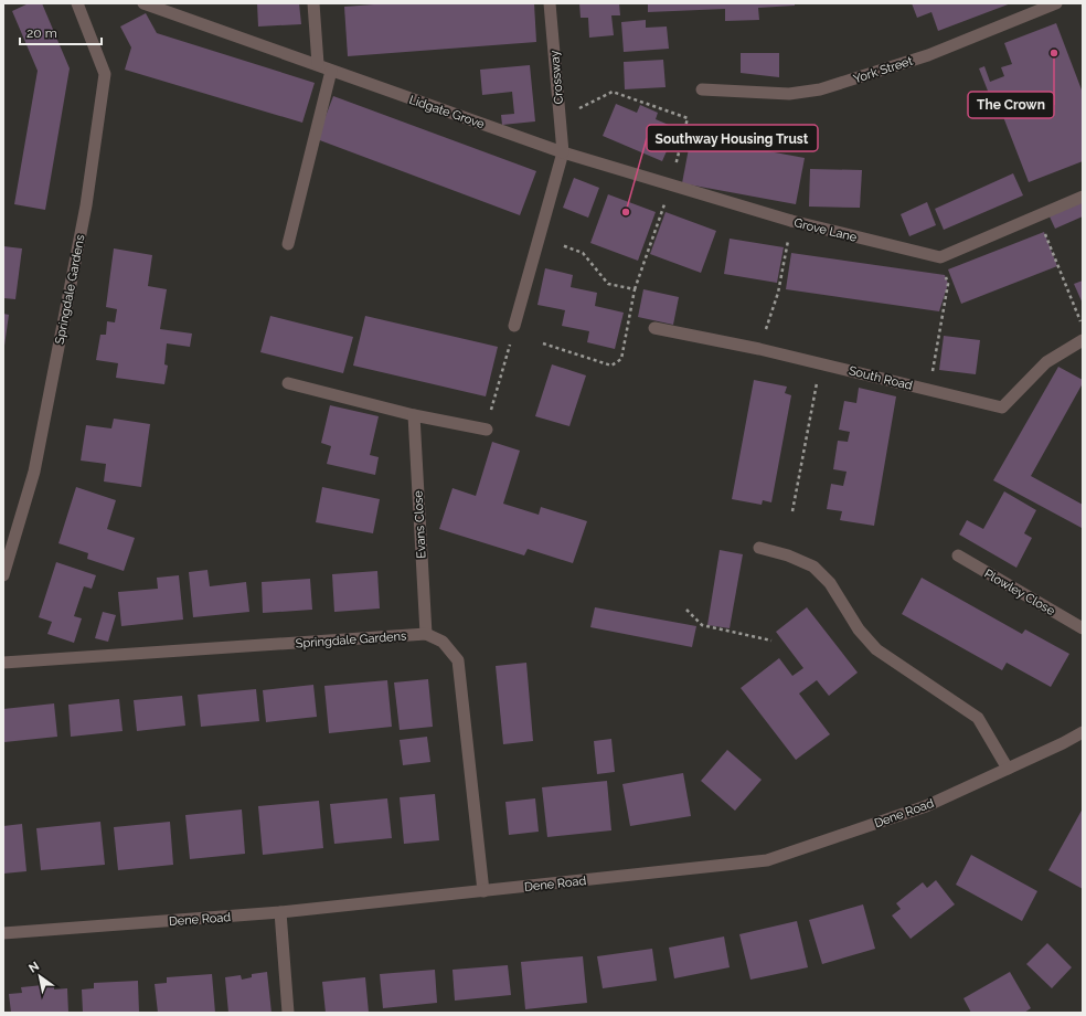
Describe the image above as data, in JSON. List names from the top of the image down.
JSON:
{
  "streets": {
    "street": [
      "York Street",
      "Crossway",
      "Lidgate Grove",
      "Grove Lane",
      "Springdale Gardens",
      "South Road",
      "Evans Close",
      "Plowley Close",
      "Dene Road"
    ]
  },
  "crossings": [
    ["Crossway", "Lidgate Grove"],
    ["Crossway", "Grove Lane"],
    ["Lidgate Grove", "Grove Lane"],
    ["Springdale Gardens", "Evans Close"]
  ],
  "places": ["The Crown", "Southway Housing Trust"],
  "scale_bar": "20 m",
  "north": "top left"
}
